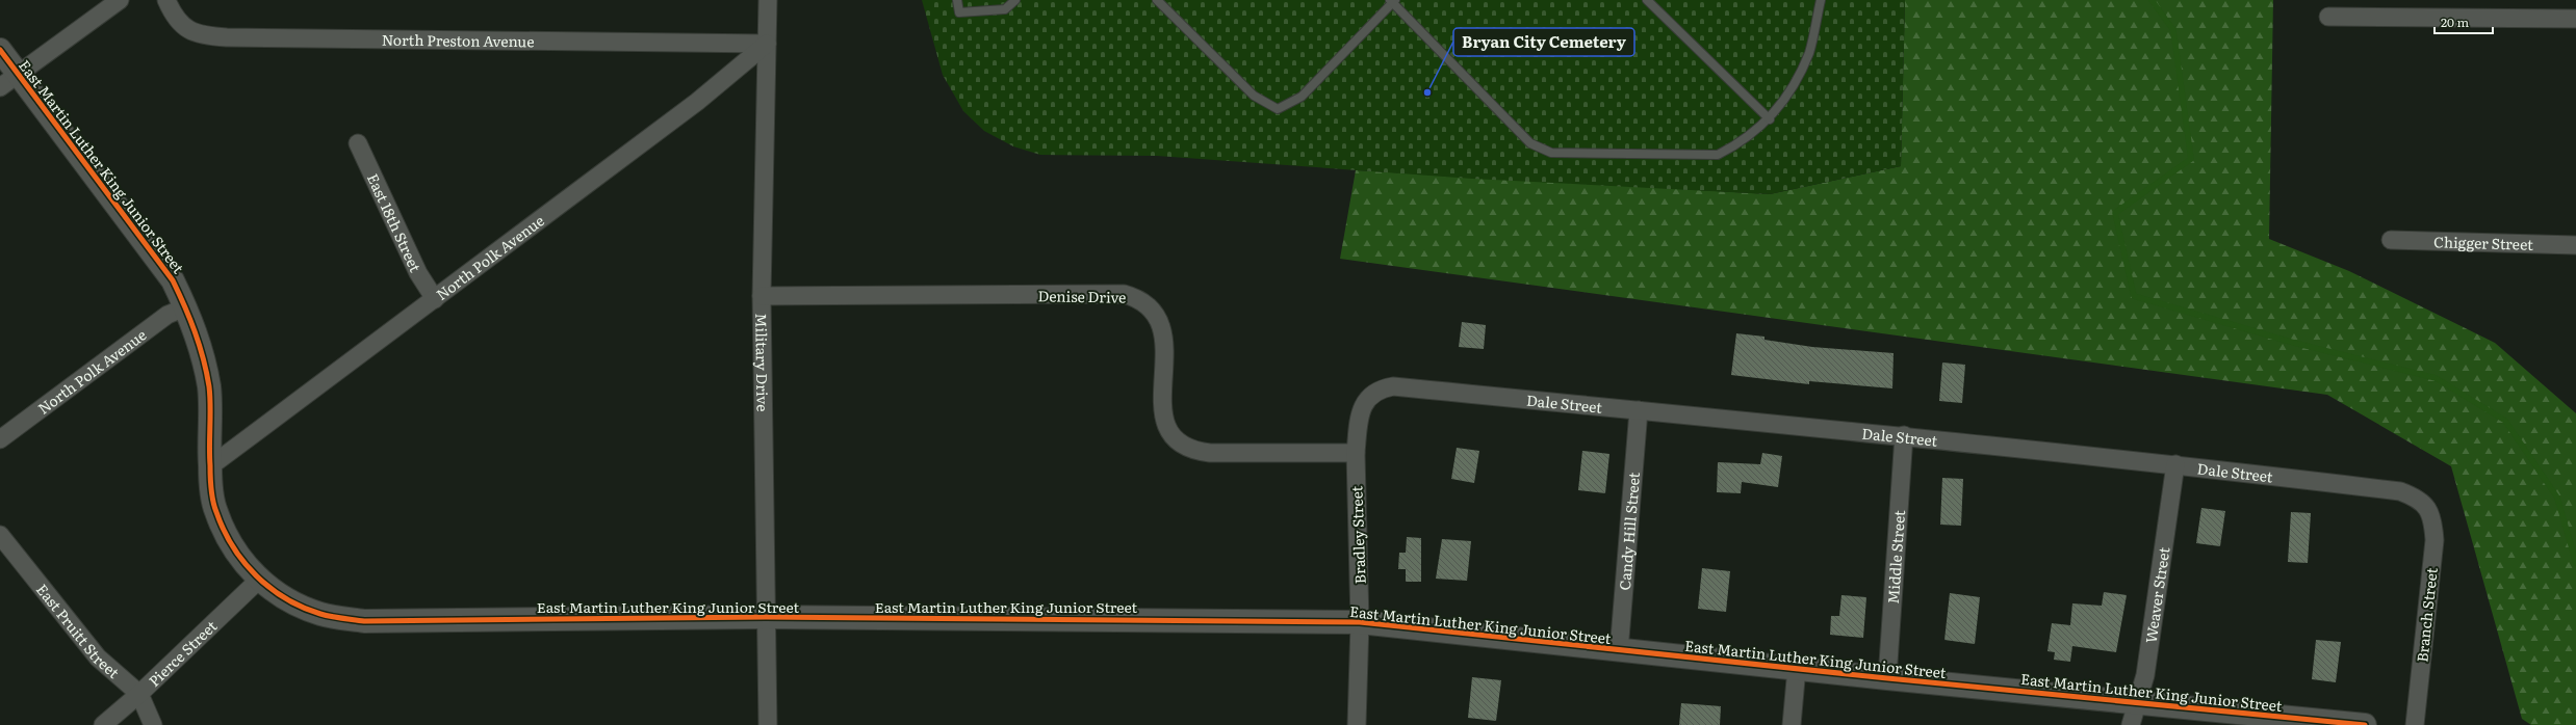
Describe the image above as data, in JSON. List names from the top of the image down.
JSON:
{
  "streets": {
    "street": [
      "North Preston Avenue",
      "East Martin Luther King Junior Street",
      "East 18th Street",
      "Chigger Street",
      "North Polk Avenue",
      "Denise Drive",
      "Military Drive",
      "Dale Street",
      "Candy Hill Street",
      "Bradley Street",
      "Middle Street",
      "Weaver Street",
      "Branch Street",
      "East Pruitt Street",
      "Pierce Street"
    ]
  },
  "crossings": [
    ["North Preston Avenue", "North Polk Avenue"],
    ["North Preston Avenue", "Military Drive"],
    ["East Martin Luther King Junior Street", "North Polk Avenue"],
    ["East Martin Luther King Junior Street", "Military Drive"],
    ["East Martin Luther King Junior Street", "Candy Hill Street"],
    ["East Martin Luther King Junior Street", "Bradley Street"],
    ["East Martin Luther King Junior Street", "Middle Street"],
    ["East Martin Luther King Junior Street", "Weaver Street"],
    ["East Martin Luther King Junior Street", "Pierce Street"],
    ["East 18th Street", "North Polk Avenue"],
    ["North Polk Avenue", "Military Drive"],
    ["Denise Drive", "Military Drive"],
    ["Denise Drive", "Bradley Street"],
    ["Dale Street", "Candy Hill Street"],
    ["Dale Street", "Bradley Street"],
    ["Dale Street", "Middle Street"],
    ["Dale Street", "Weaver Street"],
    ["Dale Street", "Branch Street"],
    ["East Pruitt Street", "Pierce Street"]
  ],
  "places": ["Bryan City Cemetery"],
  "scale_bar": "20 m"
}
